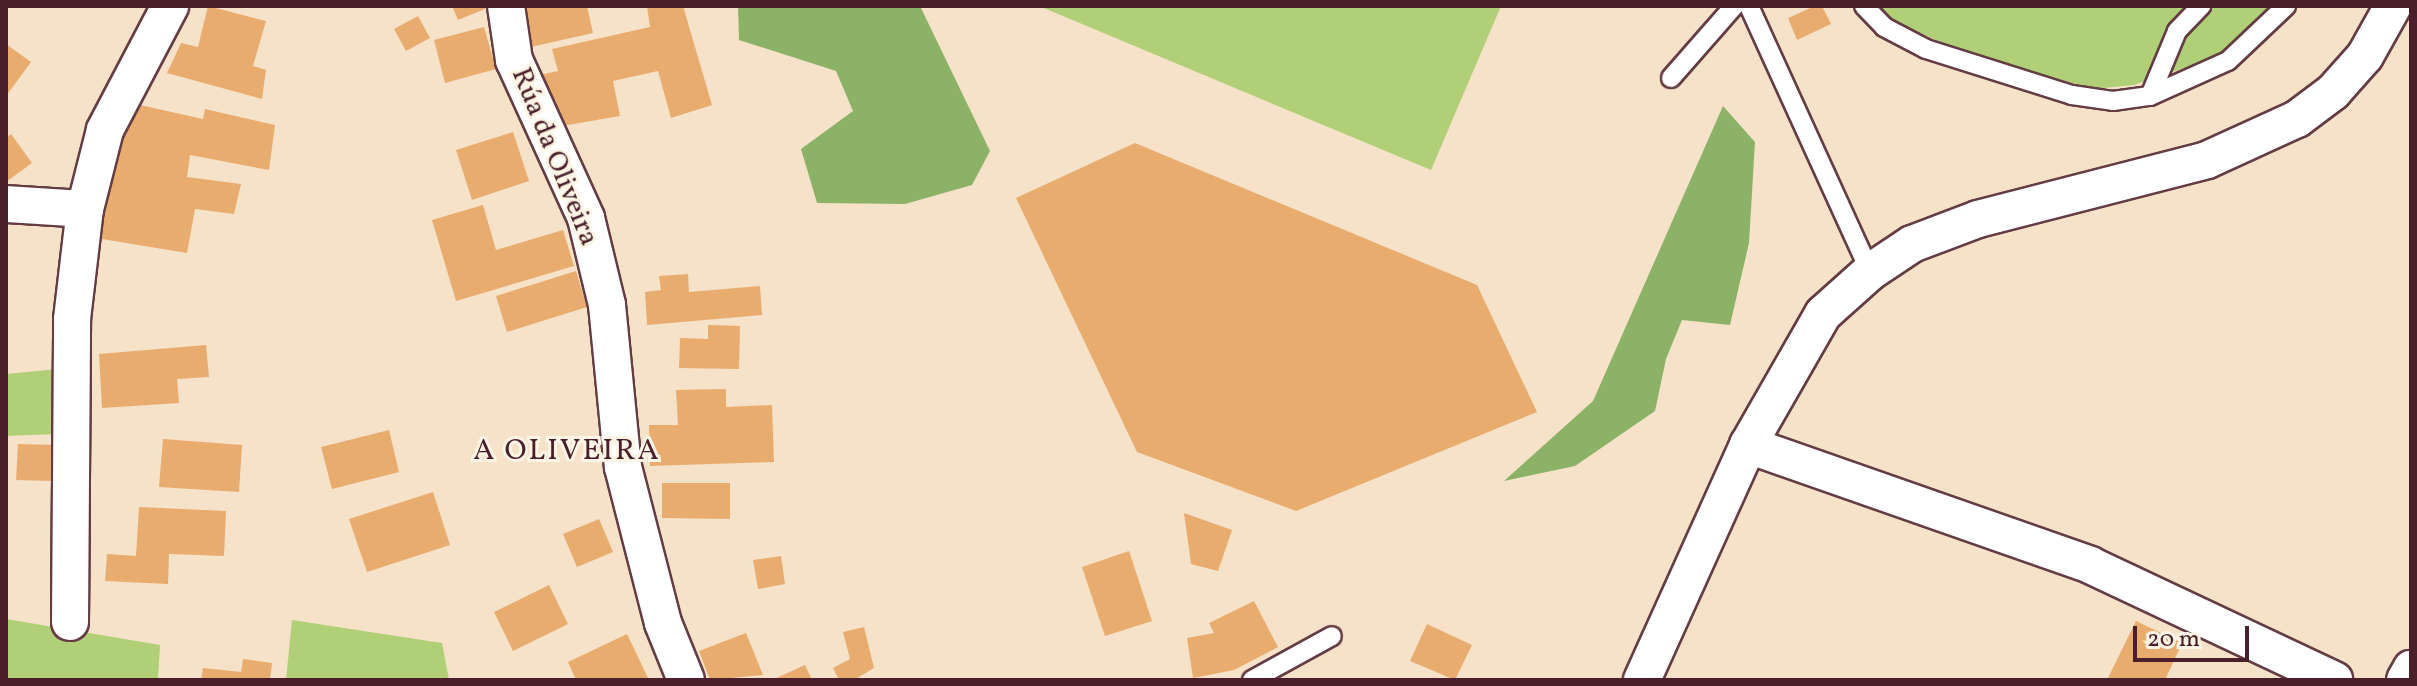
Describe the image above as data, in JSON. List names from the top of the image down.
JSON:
{
  "streets": {
    "street": ["Rúa da Oliveira"]
  },
  "districts": ["A OLIVEIRA"],
  "scale_bar": "20 m"
}
